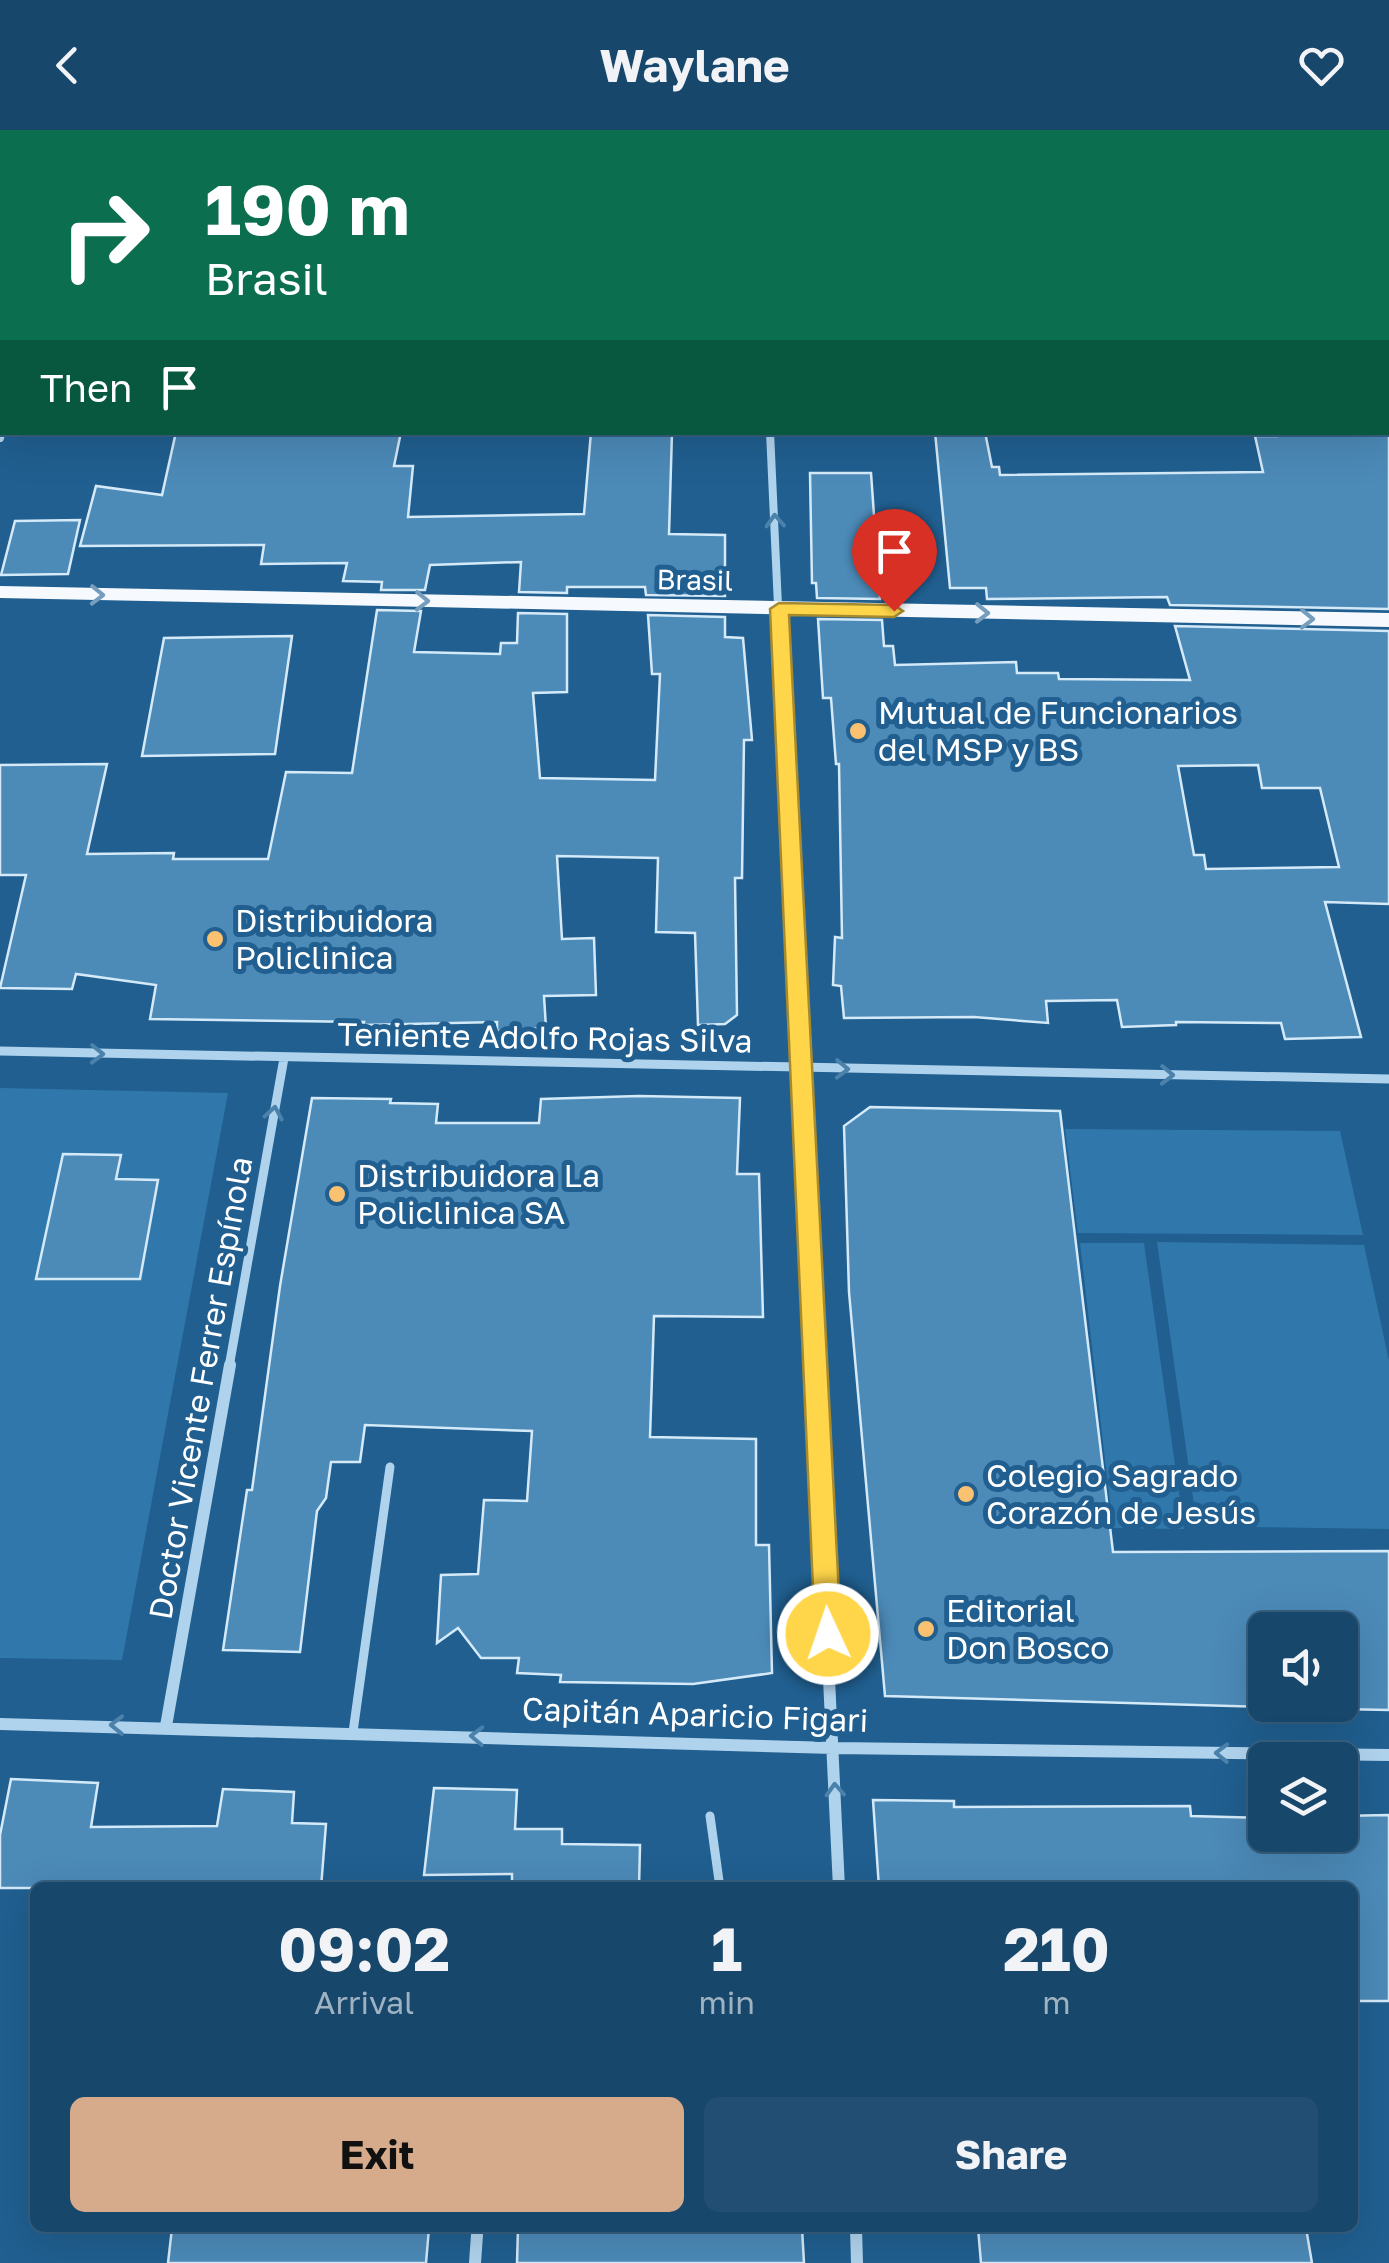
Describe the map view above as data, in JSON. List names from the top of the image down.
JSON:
{
  "streets": {
    "main road": ["Brasil"],
    "street": ["Teniente Adolfo Rojas Silva", "Doctor Vicente Ferrer Espínola", "Capitán Aparicio Figari"]
  },
  "crossings": [
    ["Teniente Adolfo Rojas Silva", "Doctor Vicente Ferrer Espínola"],
    ["Doctor Vicente Ferrer Espínola", "Capitán Aparicio Figari"]
  ],
  "one_way": [
    "Brasil",
    "Teniente Adolfo Rojas Silva",
    "Doctor Vicente Ferrer Espínola",
    "Capitán Aparicio Figari"
  ],
  "places": [
    "Mutual de Funcionarios del MSP y BS",
    "Distribuidora Policlinica",
    "Distribuidora La Policlinica SA",
    "Colegio Sagrado Corazón de Jesús",
    "Editorial Don Bosco"
  ],
  "page": {
    "header": "Waylane",
    "turn": ["190 m", "Brasil"],
    "then": "Then",
    "eta": [
      "09:02",
      "Arrival",
      "1",
      "min",
      "210",
      "m"
    ],
    "buttons": ["Exit", "Share"]
  }
}
